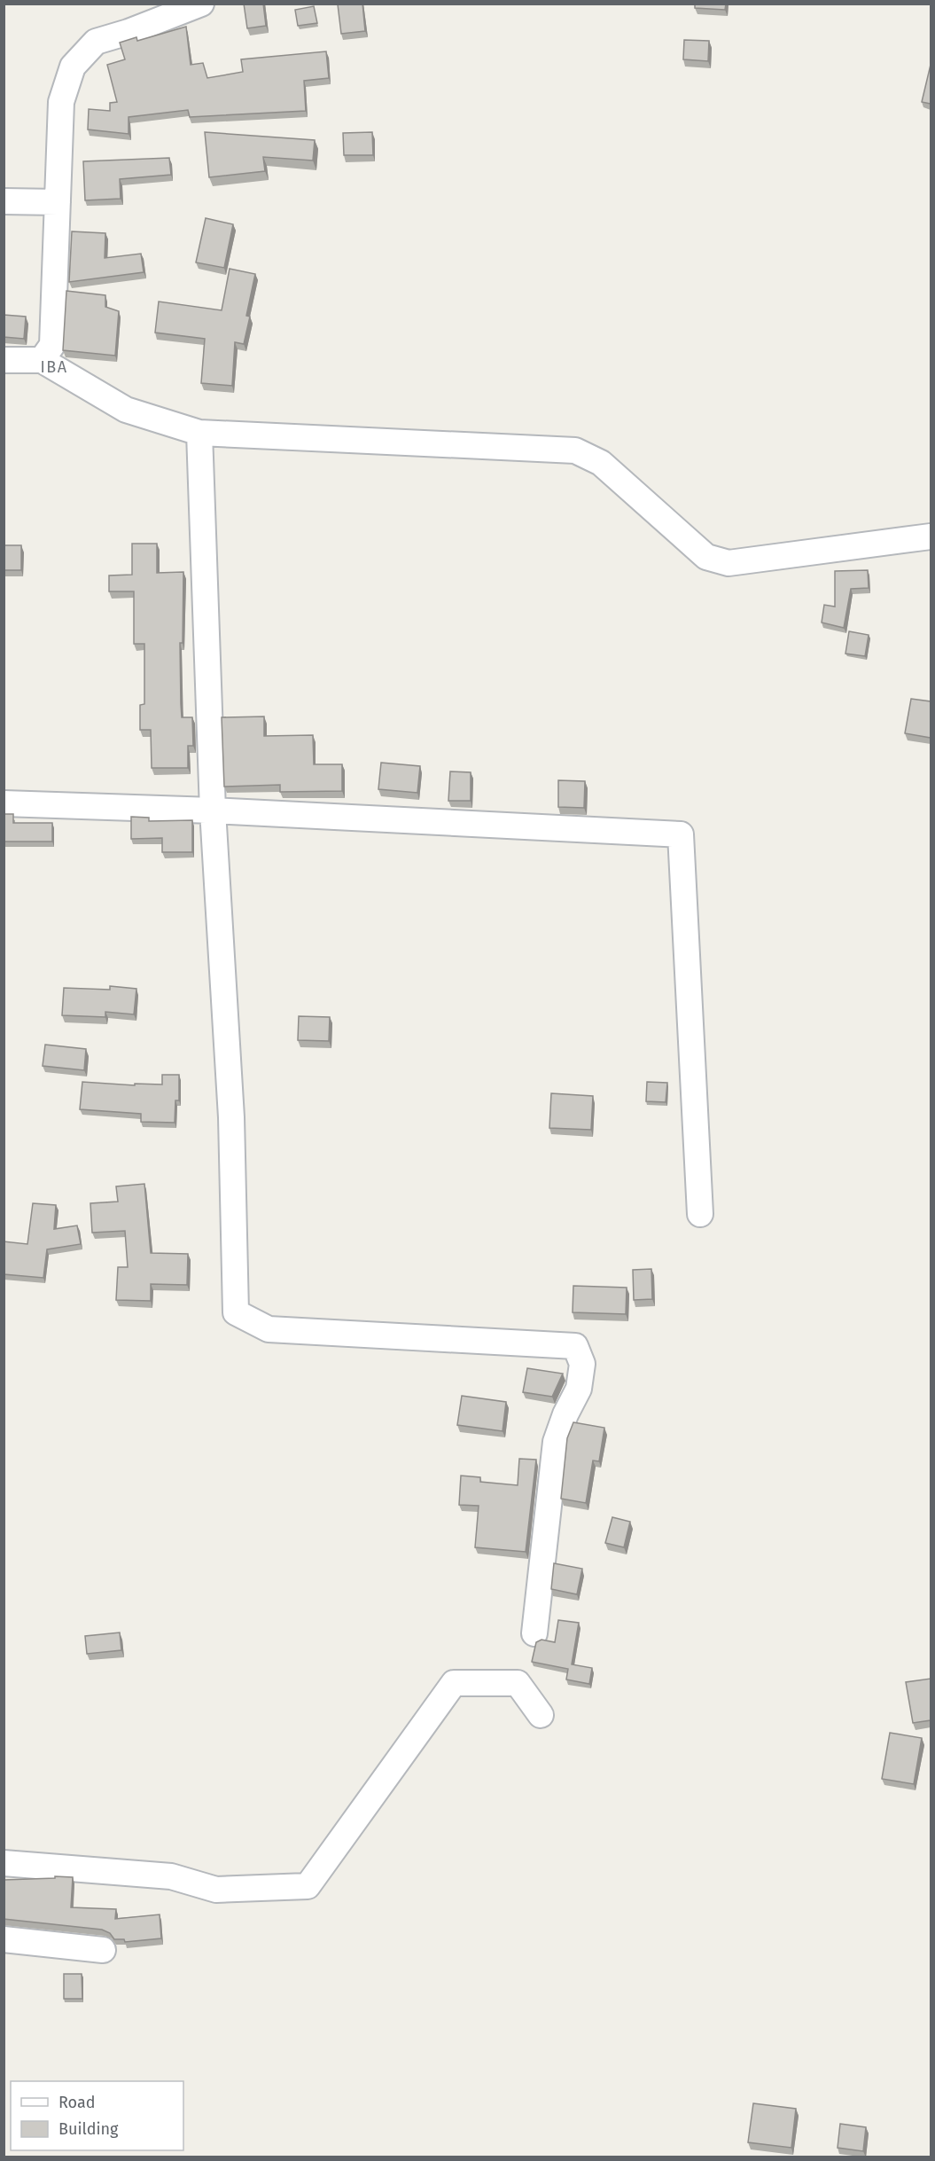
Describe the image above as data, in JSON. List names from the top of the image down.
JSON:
{
  "districts": ["IBA"],
  "legend": ["Road", "Building"]
}
